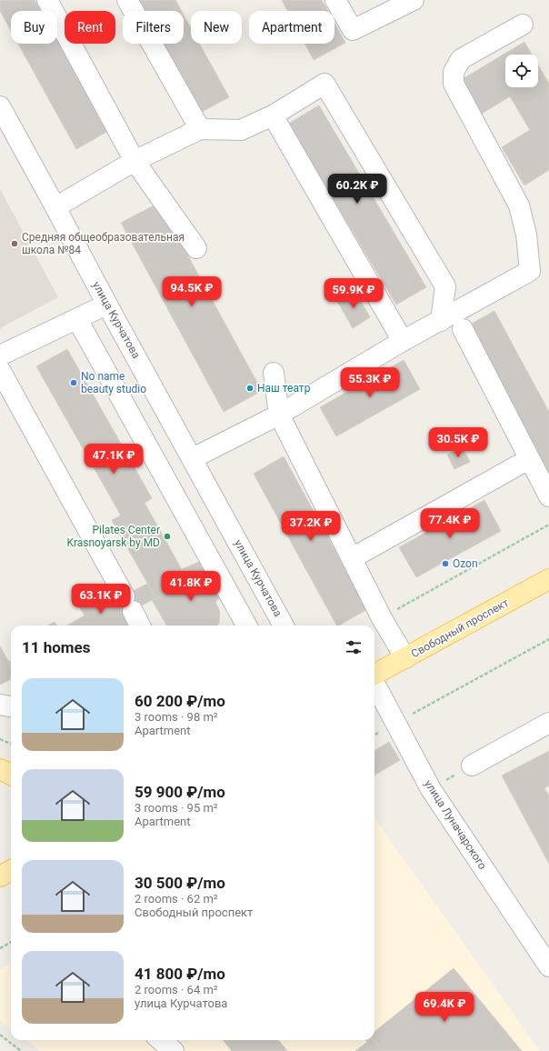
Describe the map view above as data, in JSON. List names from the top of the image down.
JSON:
{
  "streets": {
    "main road": ["Свободный проспект"],
    "street": ["улица Курчатова", "улица Луначарского"]
  },
  "places": [
    "Средняя общеобразовательная школа №84",
    "No name beauty studio",
    "Наш театр",
    "Pilates Center Krasnoyarsk by MD",
    "Ozon"
  ],
  "page": {
    "chip": [
      "Buy",
      "Rent",
      "Filters",
      "New",
      "Apartment"
    ],
    "price": [
      "60.2K ₽",
      "94.5K ₽",
      "59.9K ₽",
      "55.3K ₽",
      "30.5K ₽",
      "47.1K ₽",
      "77.4K ₽",
      "37.2K ₽",
      "41.8K ₽",
      "63.1K ₽",
      "69.4K ₽"
    ],
    "heading": "11 homes",
    "list": [
      {
        "name": "60 200 ₽/mo",
        "note": "3 rooms · 98 m² · Apartment"
      },
      {
        "name": "59 900 ₽/mo",
        "note": "3 rooms · 95 m² · Apartment"
      },
      {
        "name": "30 500 ₽/mo",
        "note": "2 rooms · 62 m² · Свободный проспект"
      },
      {
        "name": "41 800 ₽/mo",
        "note": "2 rooms · 64 m² · улица Курчатова"
      }
    ]
  }
}
